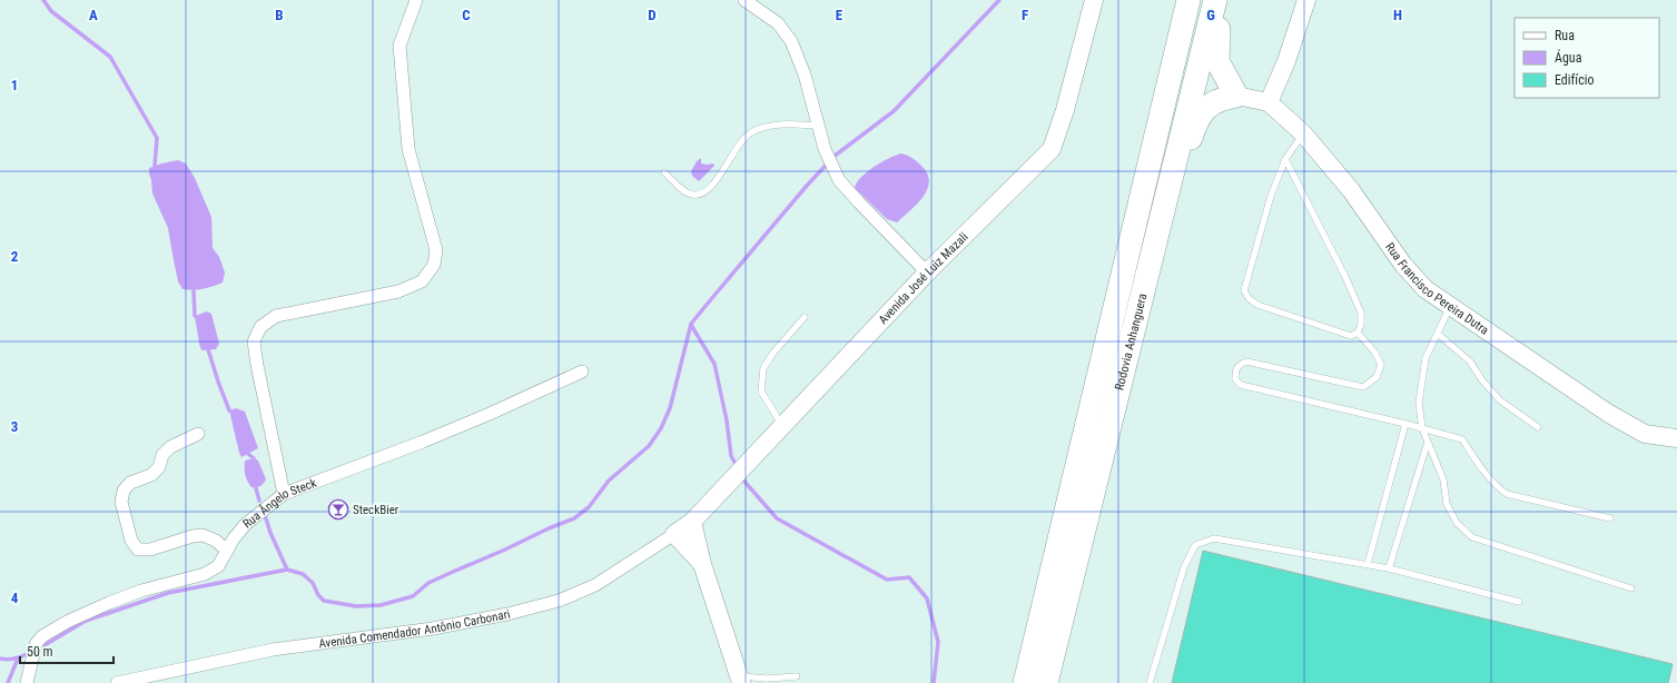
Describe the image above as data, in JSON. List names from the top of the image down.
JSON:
{
  "streets": {
    "highway": ["Rodovia Anhanguera"],
    "main road": ["Avenida José Luiz Mazali", "Rua Francisco Pereira Dutra", "Avenida Comendador Antônio Carbonari"],
    "street": ["Rua Ângelo Steck"]
  },
  "crossings": [
    ["Avenida José Luiz Mazali", "Avenida Comendador Antônio Carbonari"]
  ],
  "places": {
    "bar": ["SteckBier"]
  },
  "legend": ["Rua", "Água", "Edifício"],
  "scale_bar": "50 m",
  "grid": {
    "columns": [
      "A",
      "B",
      "C",
      "D",
      "E",
      "F",
      "G",
      "H"
    ],
    "rows": [
      "1",
      "2",
      "3",
      "4"
    ]
  }
}
